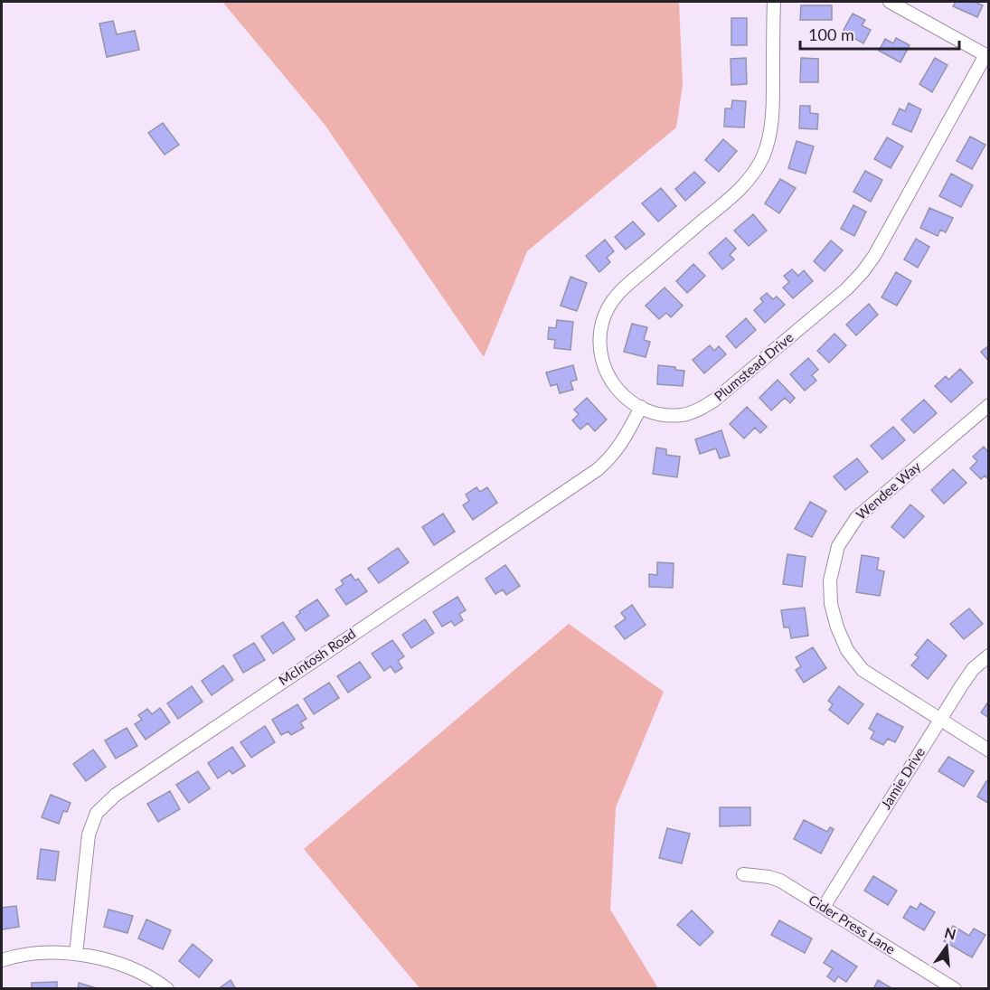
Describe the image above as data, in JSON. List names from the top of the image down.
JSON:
{
  "streets": {
    "street": [
      "Plumstead Drive",
      "Wendee Way",
      "McIntosh Road",
      "Jamie Drive",
      "Cider Press Lane"
    ]
  },
  "crossings": [
    ["Plumstead Drive", "McIntosh Road"],
    ["Wendee Way", "Jamie Drive"],
    ["Jamie Drive", "Cider Press Lane"]
  ],
  "scale_bar": "100 m",
  "north": "top"
}
